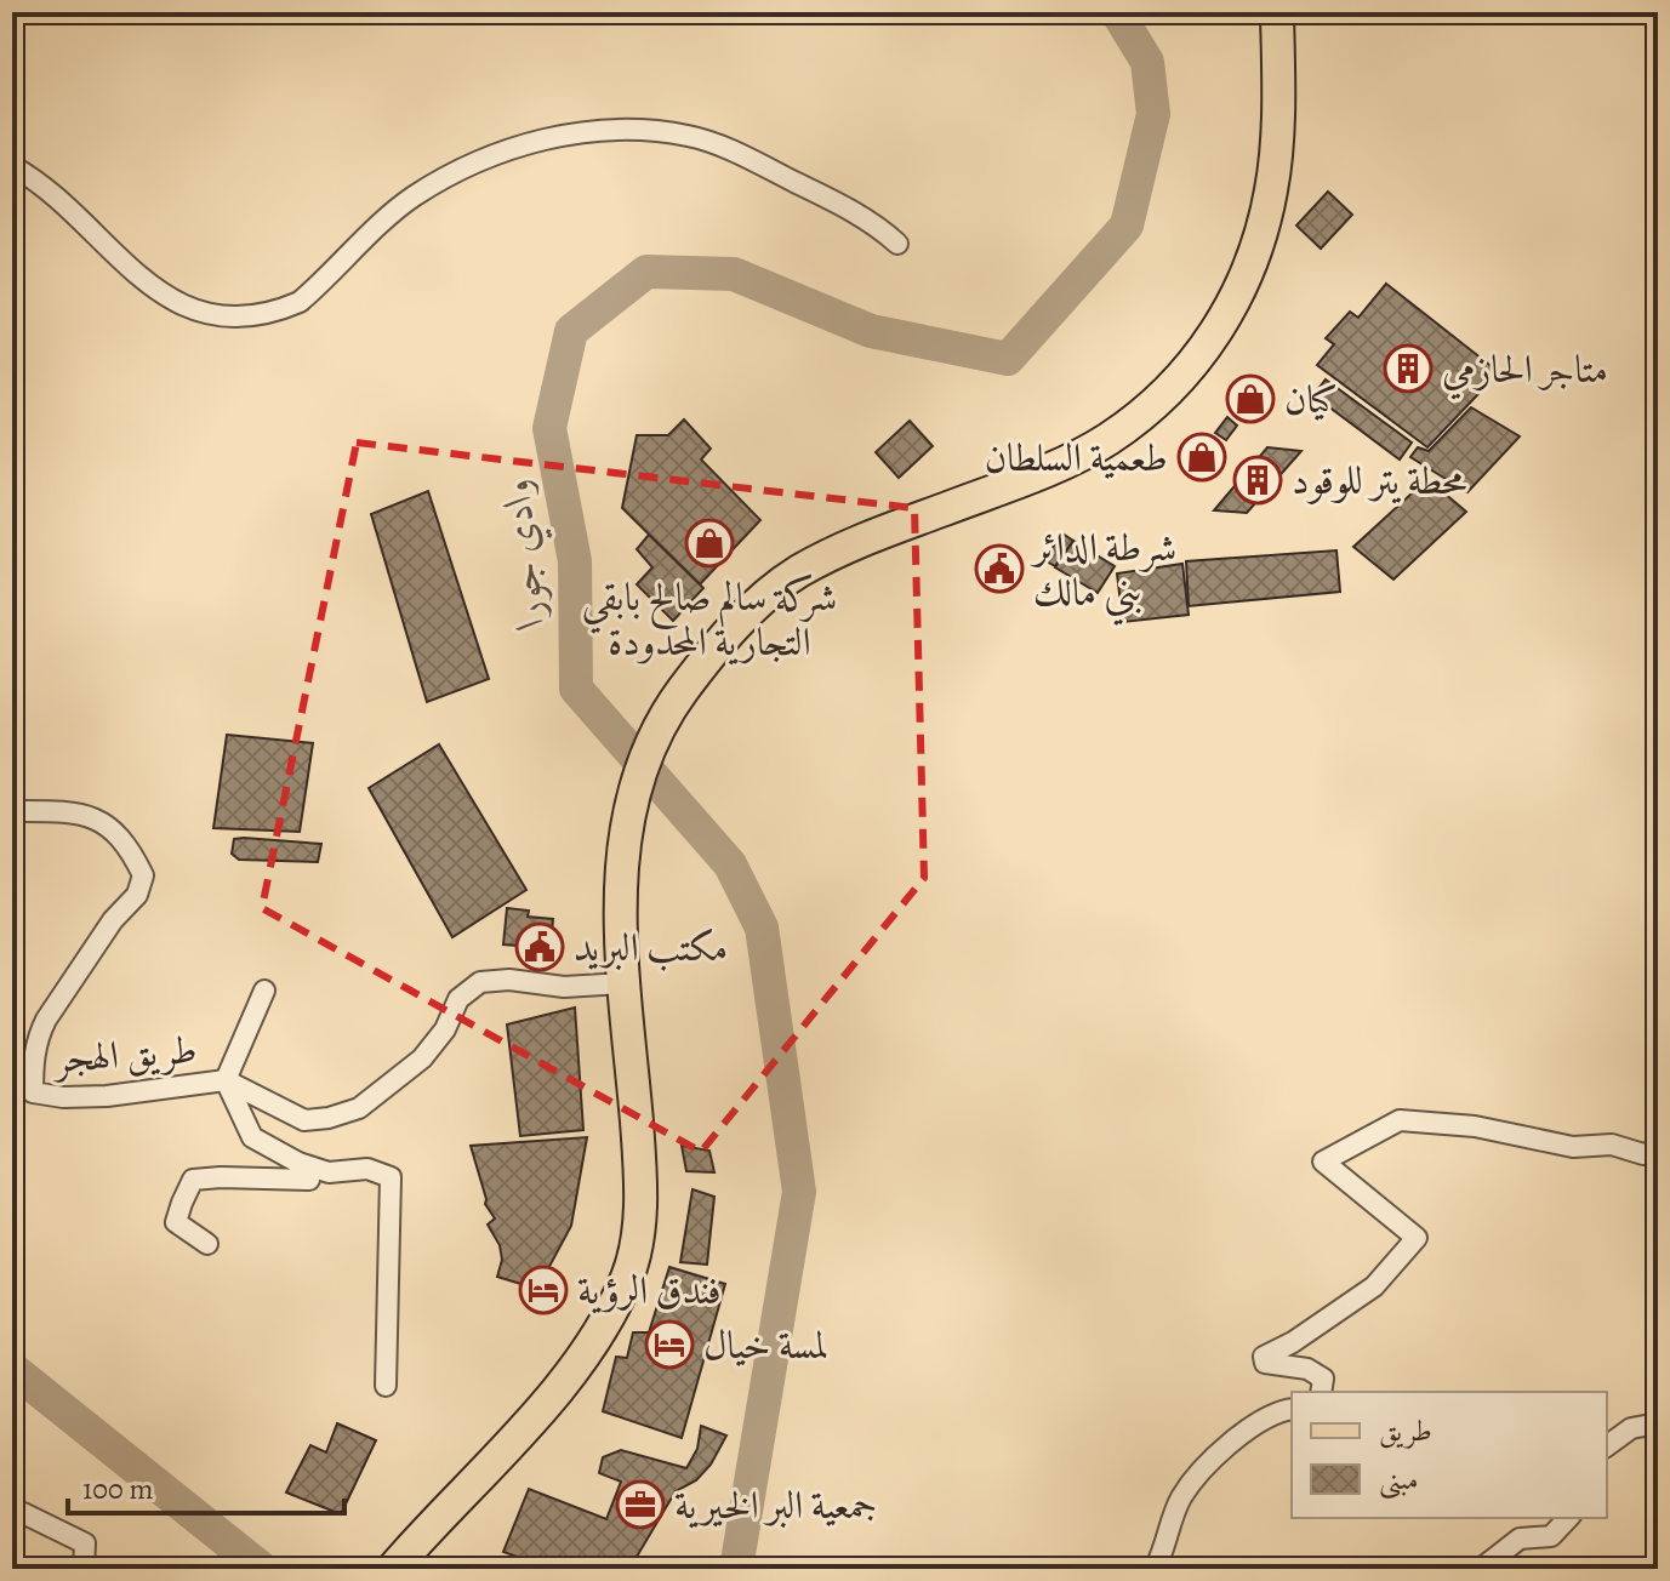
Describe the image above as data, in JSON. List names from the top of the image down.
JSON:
{
  "streets": {
    "street": ["طريق الهجر"]
  },
  "water": ["وادي جورا"],
  "places": {
    "building": ["متاجر الحازمي", "محطة يتر للوقود"],
    "shop": ["كيان", "طعمية السلطان", "شركة سالم صالح بابقي التجارية المحدودة"],
    "public building": ["شرطة الدائر بني مالك", "مكتب البريد"],
    "hotel": ["فندق الرؤية", "لمسة خيال"],
    "office": ["جمعية البر الخيرية"]
  },
  "legend": ["طريق", "مبنى"],
  "scale_bar": "100 m"
}
